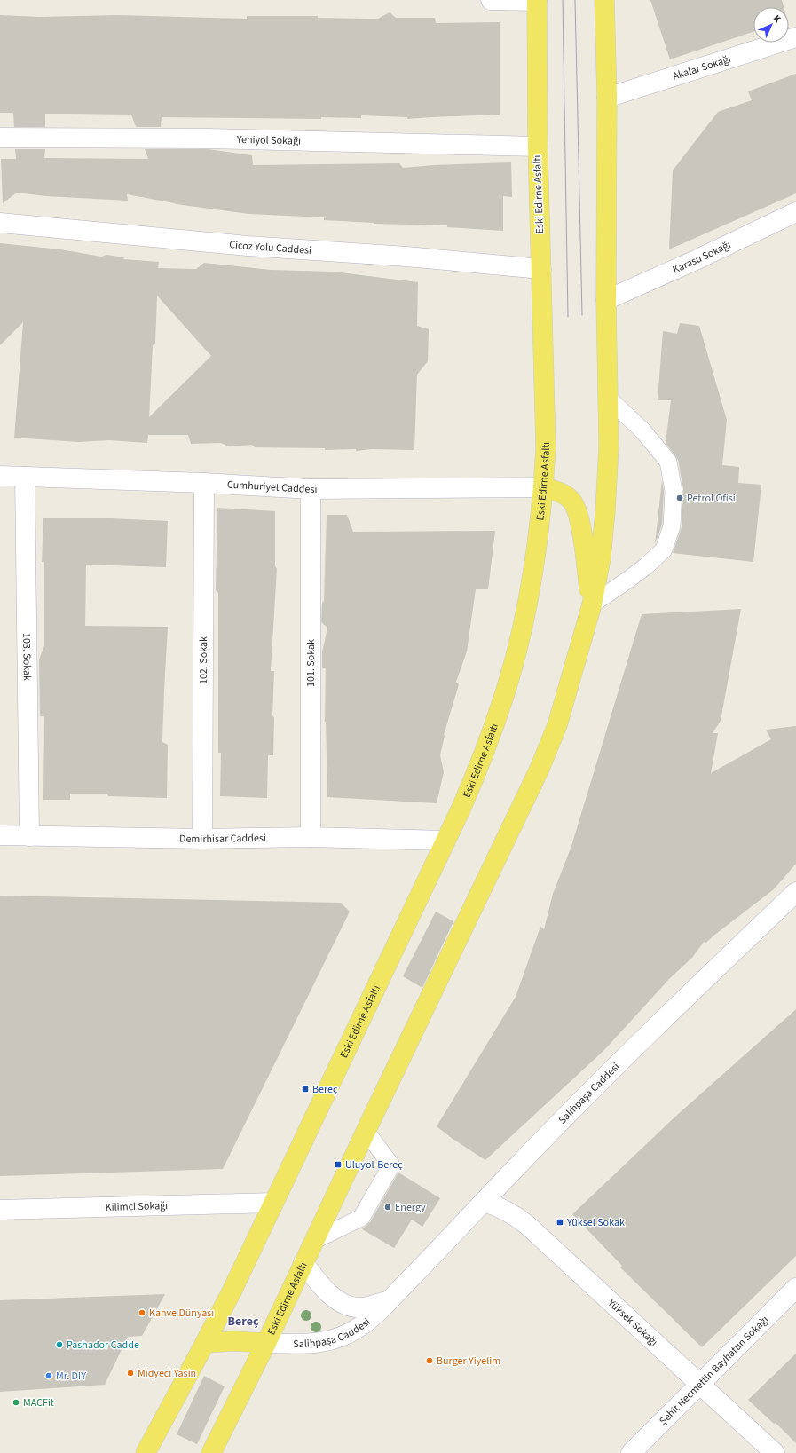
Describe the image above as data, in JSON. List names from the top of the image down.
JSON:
{
  "streets": {
    "main road": ["Eski Edirne Asfaltı"],
    "street": [
      "Akalar Sokağı",
      "Yeniyol Sokağı",
      "Cicoz Yolu Caddesi",
      "Karasu Sokağı",
      "Cumhuriyet Caddesi",
      "103. Sokak",
      "102. Sokak",
      "101. Sokak",
      "Demirhisar Caddesi",
      "Salihpaşa Caddesi",
      "Kilimci Sokağı",
      "Yüksek Sokağı",
      "Şehit Necmettin Bayhatun Sokağı"
    ]
  },
  "crossings": [
    ["Akalar Sokağı", "Eski Edirne Asfaltı"],
    ["Yeniyol Sokağı", "Eski Edirne Asfaltı"],
    ["Eski Edirne Asfaltı", "Cicoz Yolu Caddesi"],
    ["Eski Edirne Asfaltı", "Karasu Sokağı"],
    ["Eski Edirne Asfaltı", "Cumhuriyet Caddesi"],
    ["Eski Edirne Asfaltı", "Demirhisar Caddesi"],
    ["Eski Edirne Asfaltı", "Salihpaşa Caddesi"],
    ["Eski Edirne Asfaltı", "Kilimci Sokağı"],
    ["Cumhuriyet Caddesi", "103. Sokak"],
    ["Cumhuriyet Caddesi", "102. Sokak"],
    ["Cumhuriyet Caddesi", "101. Sokak"],
    ["103. Sokak", "Demirhisar Caddesi"],
    ["102. Sokak", "Demirhisar Caddesi"],
    ["101. Sokak", "Demirhisar Caddesi"],
    ["Salihpaşa Caddesi", "Yüksek Sokağı"],
    ["Yüksek Sokağı", "Şehit Necmettin Bayhatun Sokağı"]
  ],
  "districts": ["Bereç"],
  "places": {
    "other": [
      "Petrol Ofisi",
      "Energy",
      "Kahve Dünyası",
      "Pashador Cadde",
      "Burger Yiyelim",
      "Midyeci Yasin",
      "Mr. DIY",
      "MACFit"
    ],
    "transit": ["Bereç", "Uluyol-Bereç", "Yüksel Sokak"]
  },
  "north": "top right"
}
